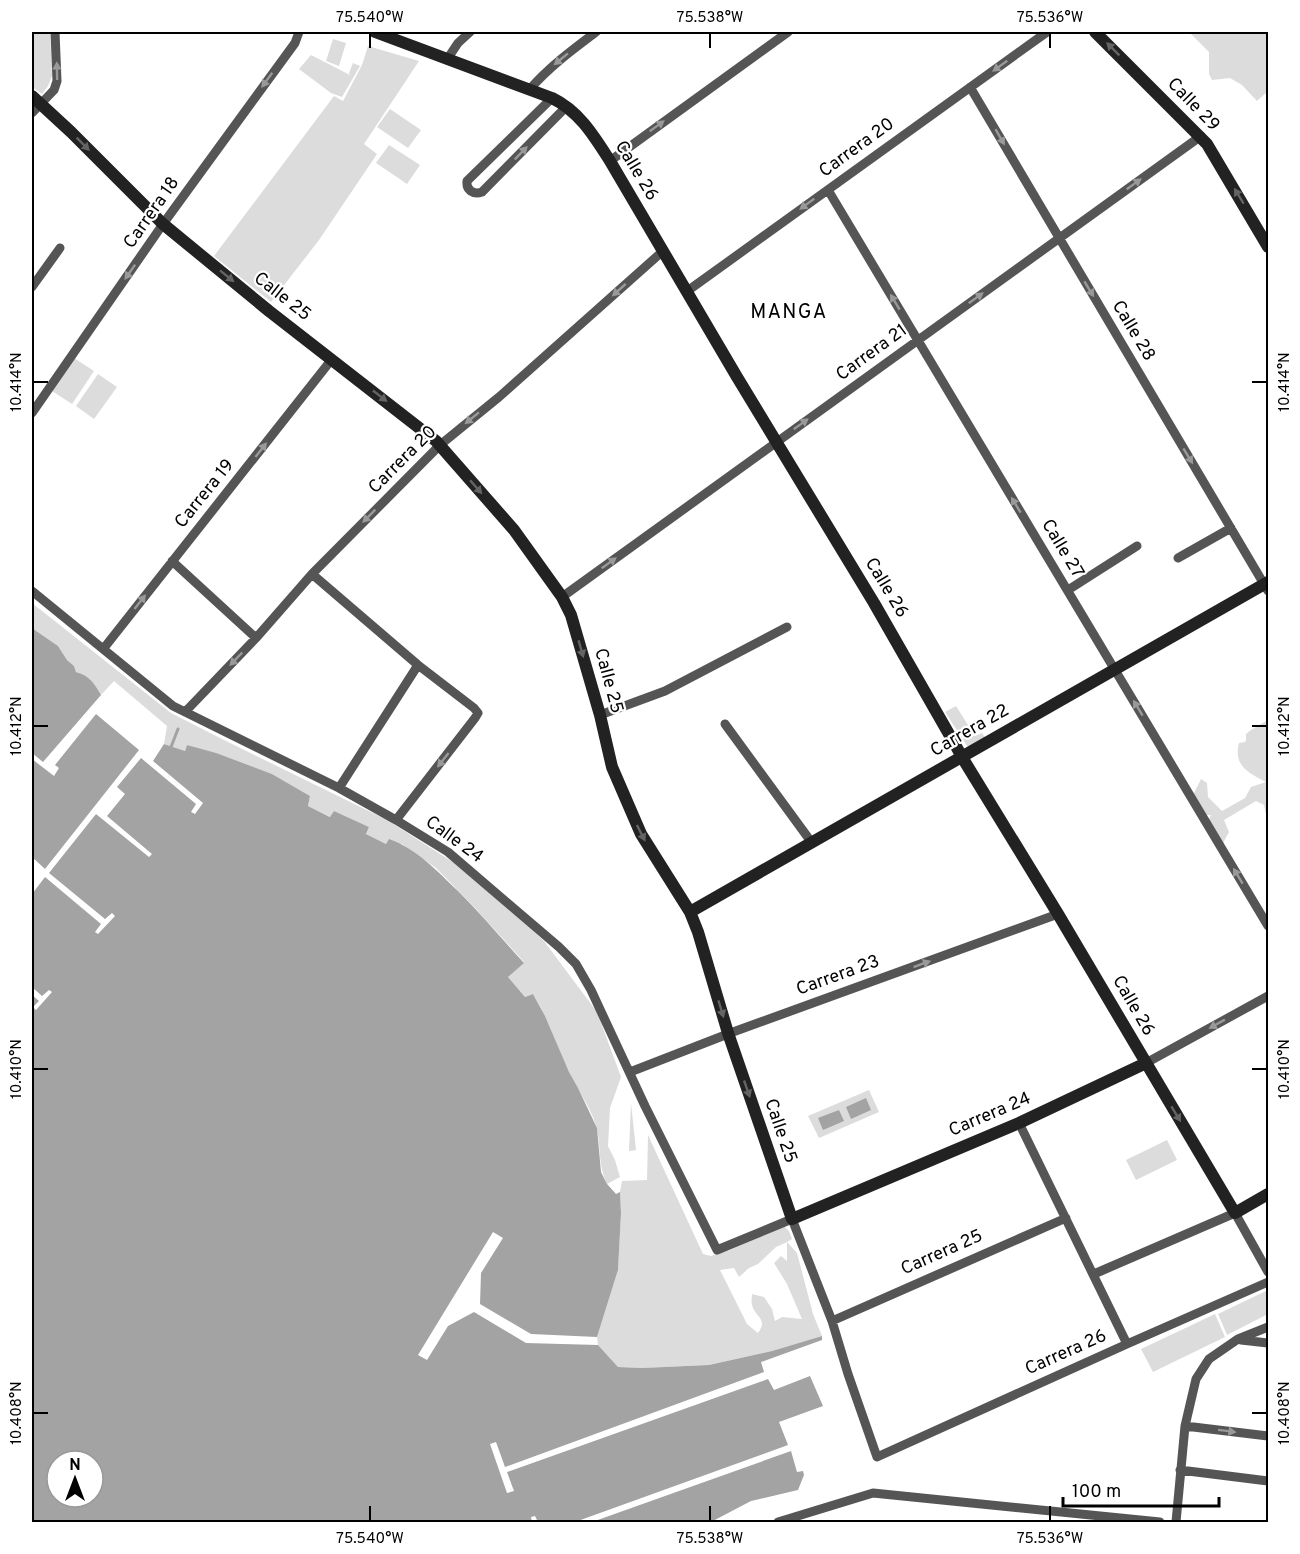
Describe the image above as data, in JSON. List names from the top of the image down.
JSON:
{
  "streets": {
    "main road": [
      "Calle 29",
      "Calle 26",
      "Calle 25",
      "Carrera 22",
      "Carrera 24"
    ],
    "street": [
      "Carrera 20",
      "Carrera 18",
      "Calle 28",
      "Carrera 21",
      "Carrera 19",
      "Calle 27",
      "Calle 24",
      "Carrera 23",
      "Carrera 25",
      "Carrera 26"
    ]
  },
  "crossings": [
    ["Calle 29", "Carrera 21"],
    ["Carrera 20", "Calle 26"],
    ["Carrera 20", "Calle 25"],
    ["Carrera 20", "Calle 28"],
    ["Carrera 20", "Calle 27"],
    ["Carrera 20", "Calle 24"],
    ["Calle 26", "Carrera 21"],
    ["Calle 26", "Carrera 22"],
    ["Calle 26", "Carrera 23"],
    ["Calle 26", "Carrera 24"],
    ["Carrera 18", "Calle 25"],
    ["Calle 25", "Carrera 21"],
    ["Calle 25", "Carrera 19"],
    ["Calle 25", "Carrera 22"],
    ["Calle 25", "Carrera 23"],
    ["Calle 25", "Carrera 24"],
    ["Calle 25", "Carrera 25"],
    ["Calle 25", "Carrera 26"],
    ["Calle 28", "Carrera 21"],
    ["Calle 28", "Carrera 22"],
    ["Carrera 21", "Calle 27"],
    ["Carrera 19", "Calle 24"],
    ["Calle 27", "Carrera 22"],
    ["Calle 24", "Carrera 23"],
    ["Calle 24", "Carrera 24"]
  ],
  "one_way": [
    "Calle 29",
    "Carrera 20",
    "Carrera 18",
    "Calle 25",
    "Calle 28",
    "Carrera 21",
    "Carrera 19",
    "Calle 27",
    "Carrera 23"
  ],
  "districts": ["MANGA"],
  "scale_bar": "100 m",
  "north": "top",
  "coordinates": [
    "75.540°W",
    "75.538°W",
    "75.536°W",
    "10.414°N",
    "10.412°N",
    "10.410°N",
    "10.408°N"
  ]
}
